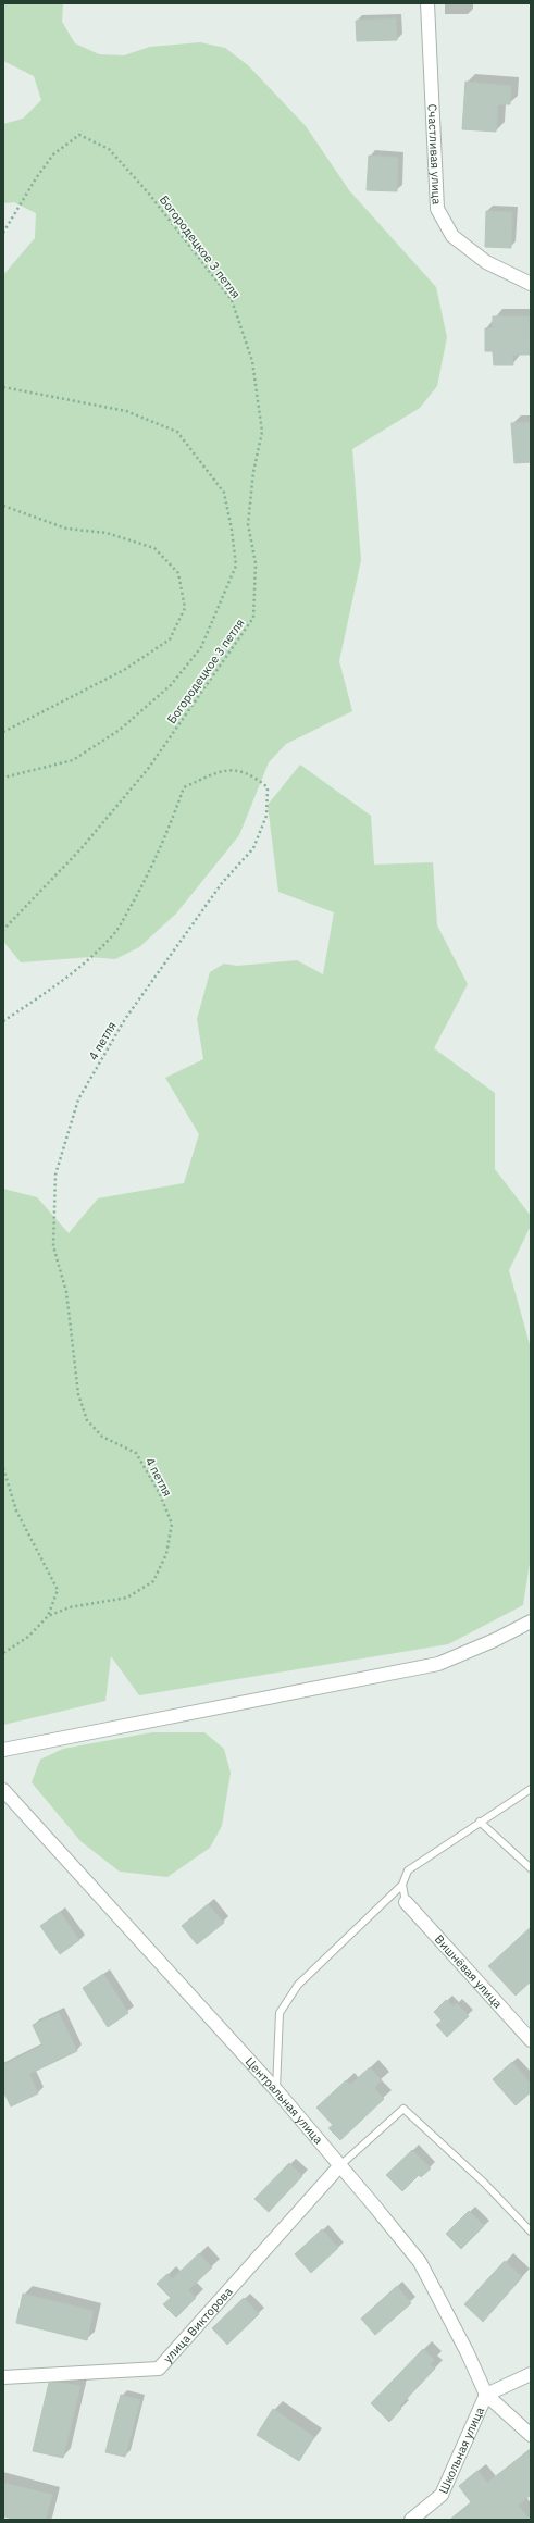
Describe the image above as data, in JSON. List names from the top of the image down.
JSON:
{
  "streets": {
    "street": [
      "Счастливая улица",
      "Вишнёвая улица",
      "Центральная улица",
      "улица Викторова",
      "Школьная улица"
    ],
    "path": ["Богородецкое 3 петля", "4 петля"]
  },
  "crossings": [
    ["Центральная улица", "улица Викторова"],
    ["Центральная улица", "Школьная улица"]
  ]
}
